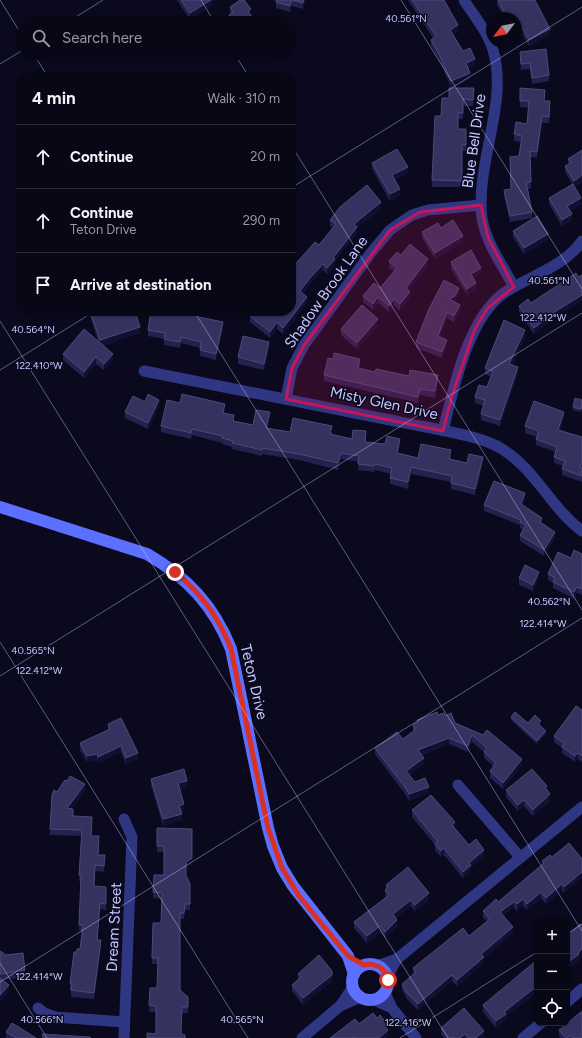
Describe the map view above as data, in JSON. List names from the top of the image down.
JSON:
{
  "streets": {
    "street": [
      "Blue Bell Drive",
      "Shadow Brook Lane",
      "Misty Glen Drive",
      "Teton Drive",
      "Dream Street"
    ]
  },
  "crossings": [
    ["Blue Bell Drive", "Shadow Brook Lane"],
    ["Shadow Brook Lane", "Misty Glen Drive"]
  ],
  "north": "bottom left",
  "page": {
    "search": "Search here",
    "heading": ["4 min", "Walk · 310 m"],
    "list": [
      ["Continue", "20 m"],
      ["Continue", "Teton Drive", "290 m"],
      "Arrive at destination"
    ],
    "map_buttons": ["+", "−"]
  },
  "coordinates": [
    "40.561°N",
    "122.412°W",
    "40.564°N",
    "122.410°W",
    "40.562°N",
    "122.414°W",
    "40.565°N",
    "40.566°N",
    "122.416°W"
  ]
}
